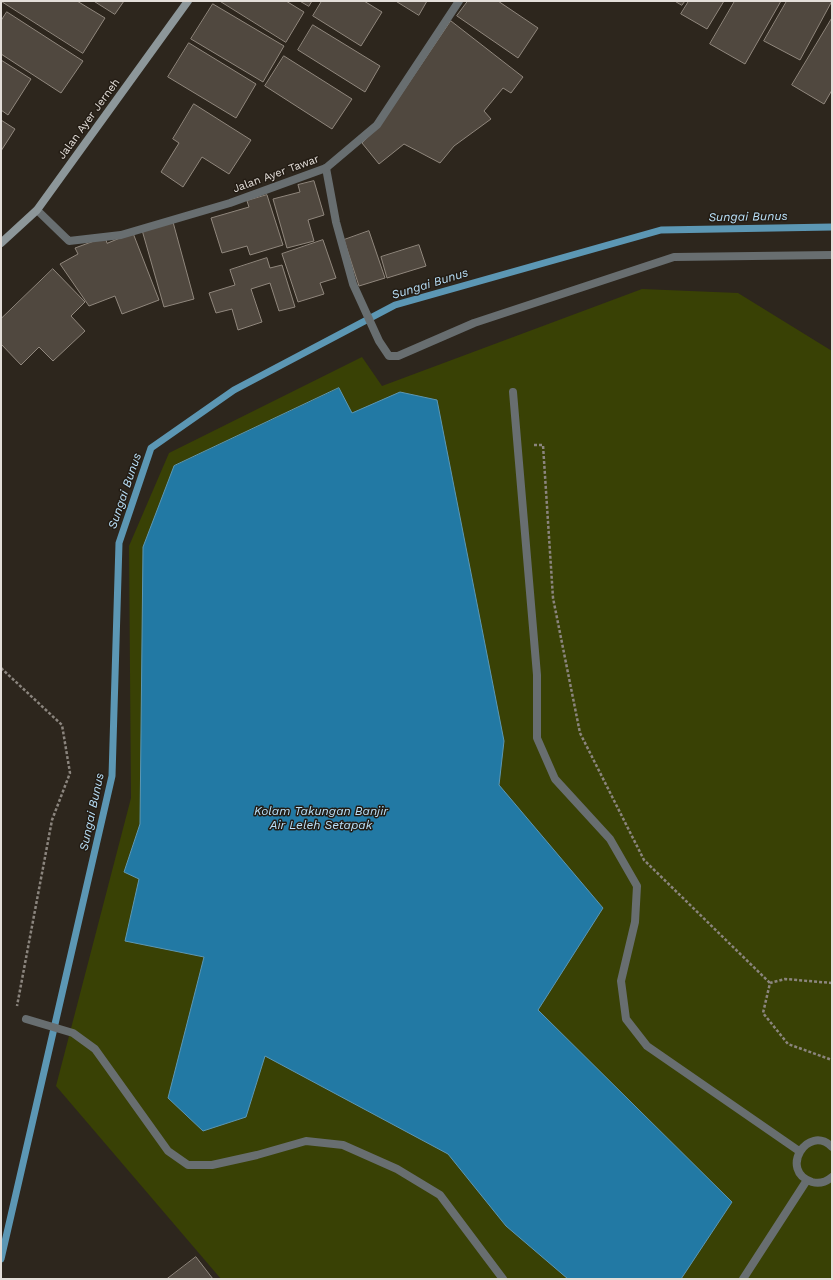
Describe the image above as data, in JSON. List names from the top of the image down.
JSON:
{
  "streets": {
    "main road": ["Jalan Ayer Jerneh"],
    "street": ["Jalan Ayer Tawar"]
  },
  "crossings": [
    ["Jalan Ayer Jerneh", "Jalan Ayer Tawar"]
  ],
  "water": ["Sungai Bunus", "Kolam Takungan Banjir Air Leleh Setapak"]
}
